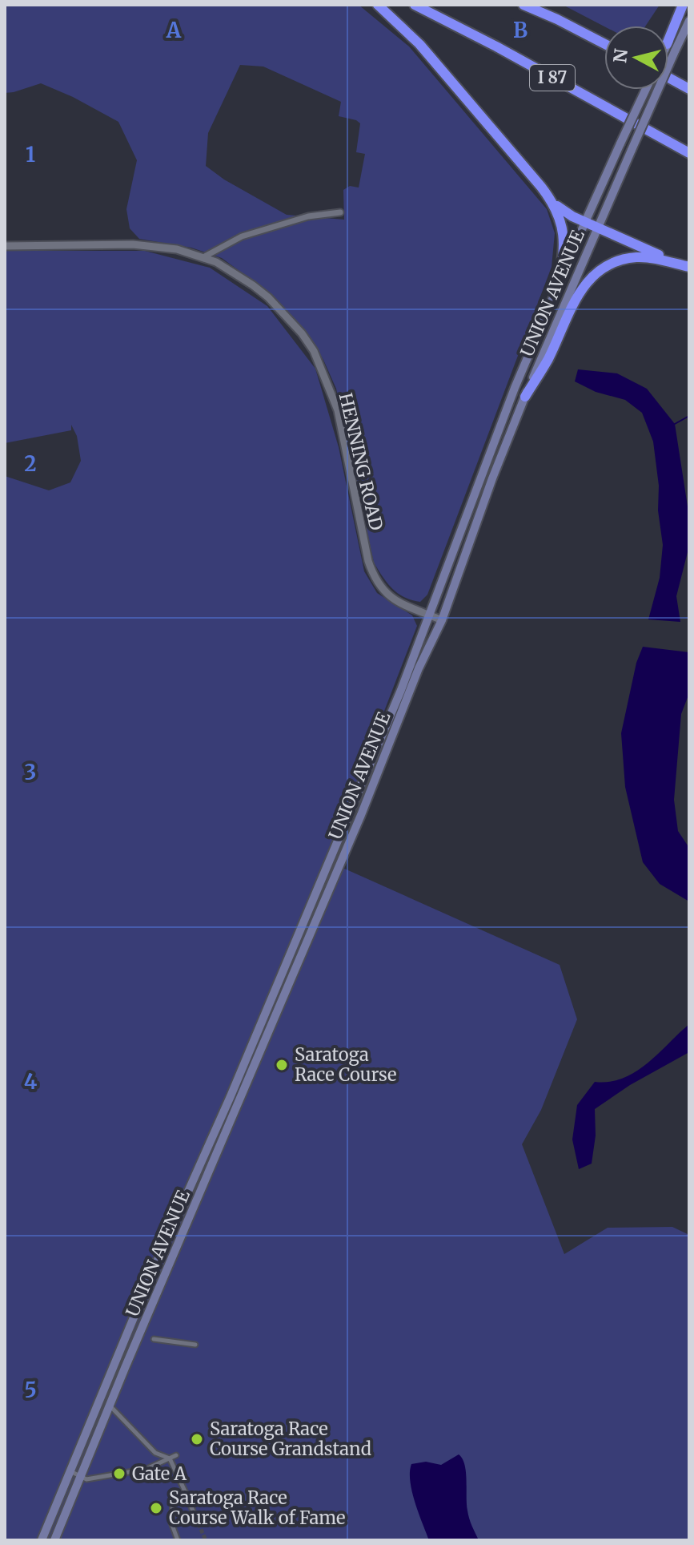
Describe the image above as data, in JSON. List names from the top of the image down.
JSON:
{
  "streets": {
    "highway": ["I 87"],
    "main road": ["UNION AVENUE"],
    "street": ["HENNING ROAD"]
  },
  "crossings": [
    ["UNION AVENUE", "HENNING ROAD"]
  ],
  "places": [
    "Saratoga Race Course",
    "Saratoga Race Course Grandstand",
    "Gate A",
    "Saratoga Race Course Walk of Fame"
  ],
  "north": "left",
  "grid": {
    "columns": ["A", "B"],
    "rows": [
      "1",
      "2",
      "3",
      "4",
      "5"
    ]
  }
}
